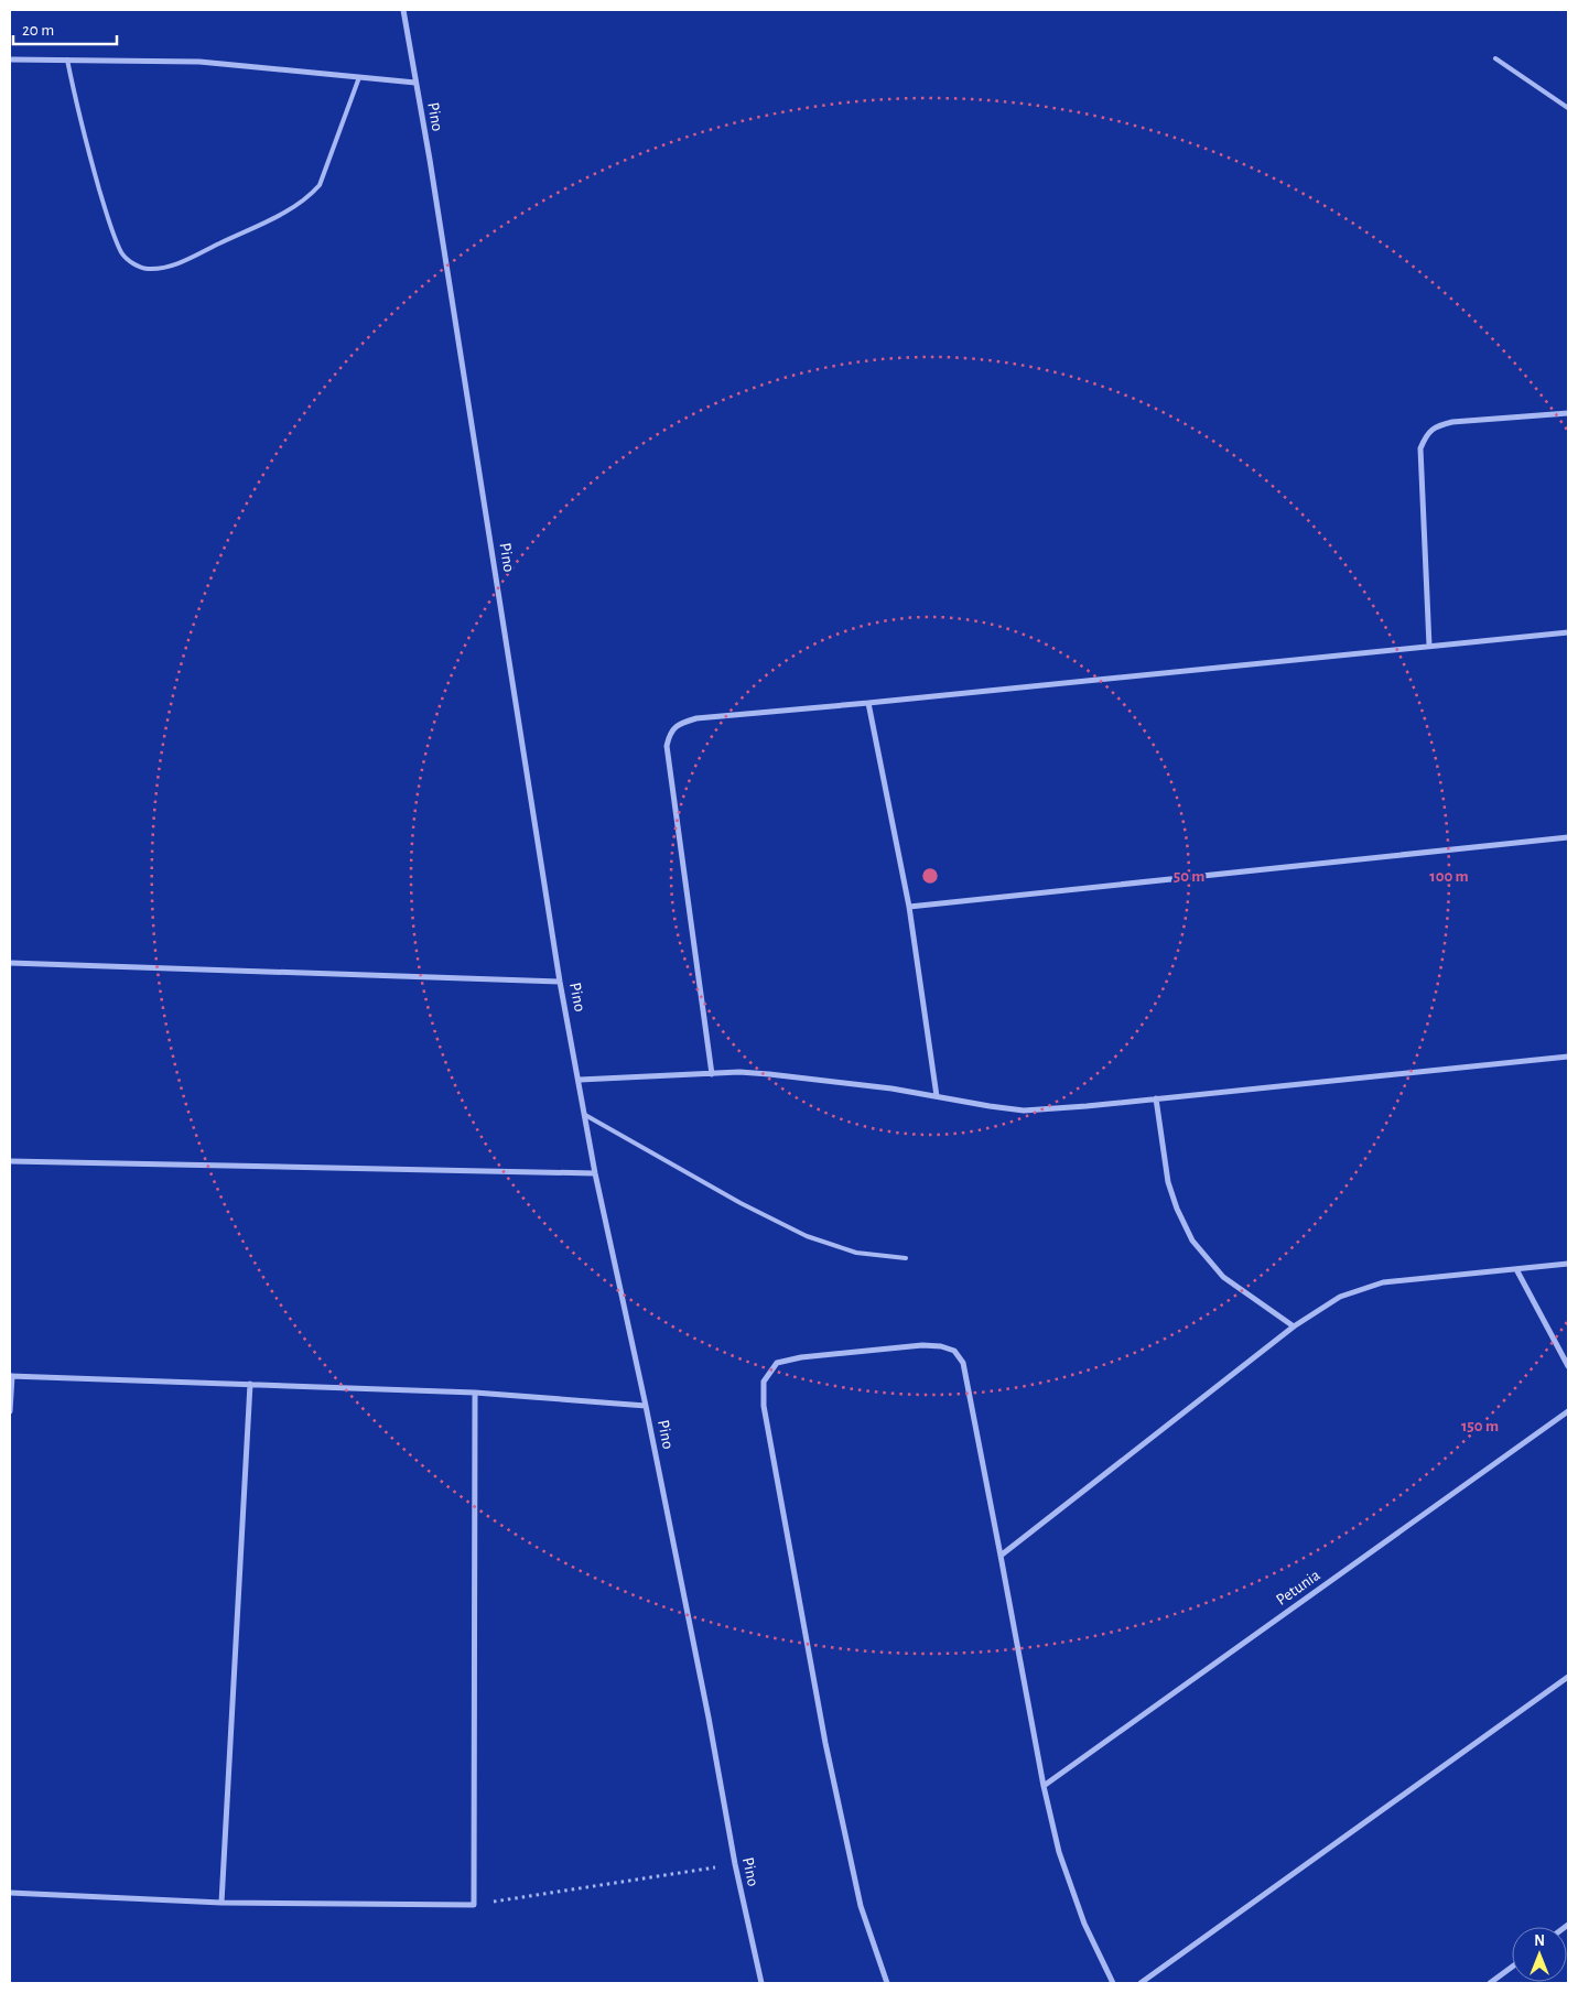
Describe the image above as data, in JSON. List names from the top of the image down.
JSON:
{
  "streets": {
    "street": ["Pino", "Petunia"]
  },
  "scale_bar": "20 m",
  "north": "top",
  "rings": ["50 m", "100 m", "150 m"]
}
